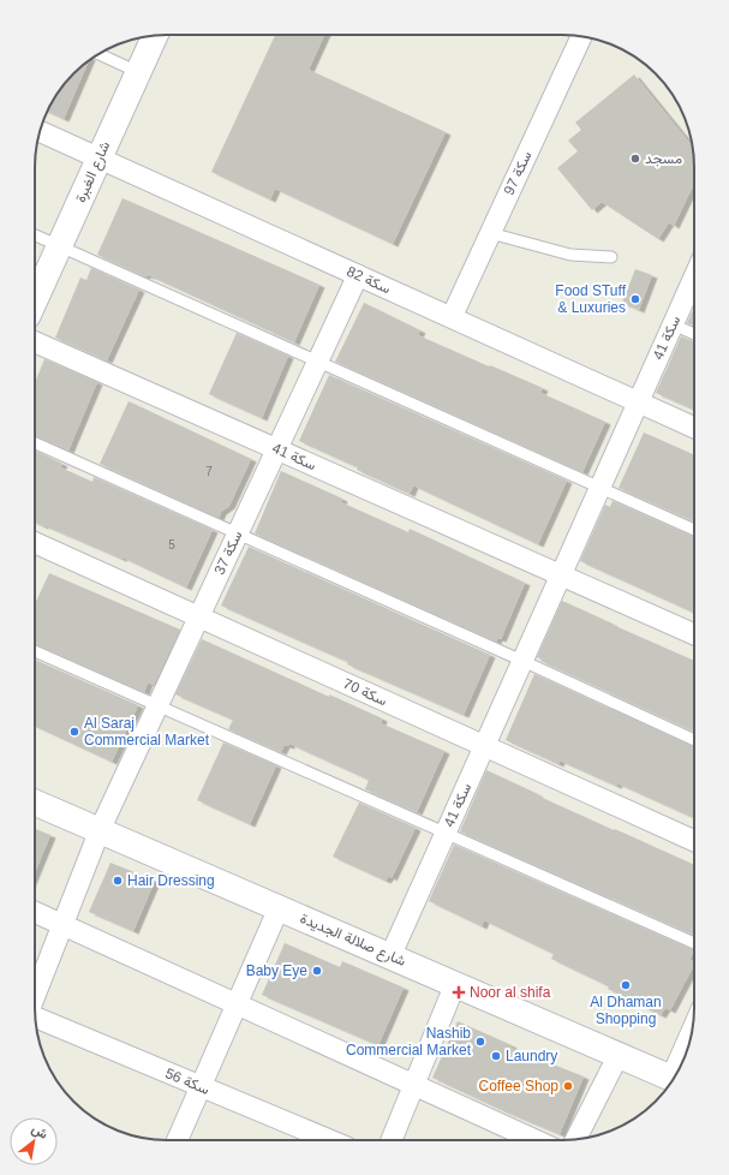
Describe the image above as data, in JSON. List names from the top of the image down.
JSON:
{
  "streets": {
    "street": [
      "شارع الغبرة",
      "سكة 97",
      "سكة 82",
      "سكة 41",
      "سكة 37",
      "سكة 70",
      "شارع صلالة الجديدة",
      "سكة 56"
    ]
  },
  "crossings": [
    ["شارع الغبرة", "سكة 82"],
    ["سكة 97", "سكة 82"],
    ["سكة 82", "سكة 41"],
    ["سكة 82", "سكة 37"],
    ["سكة 41", "سكة 37"],
    ["سكة 41", "سكة 70"],
    ["سكة 41", "شارع صلالة الجديدة"],
    ["سكة 37", "سكة 70"],
    ["سكة 37", "شارع صلالة الجديدة"]
  ],
  "places": {
    "other": [
      "مسجد",
      "Food STuff & Luxuries",
      "Al Saraj Commercial Market",
      "Hair Dressing",
      "Baby Eye",
      "Al Dhaman Shopping",
      "Nashib Commercial Market",
      "Laundry",
      "Coffee Shop"
    ],
    "health": ["Noor al shifa"]
  },
  "house_numbers": ["7", "5"],
  "north": "top right"
}
